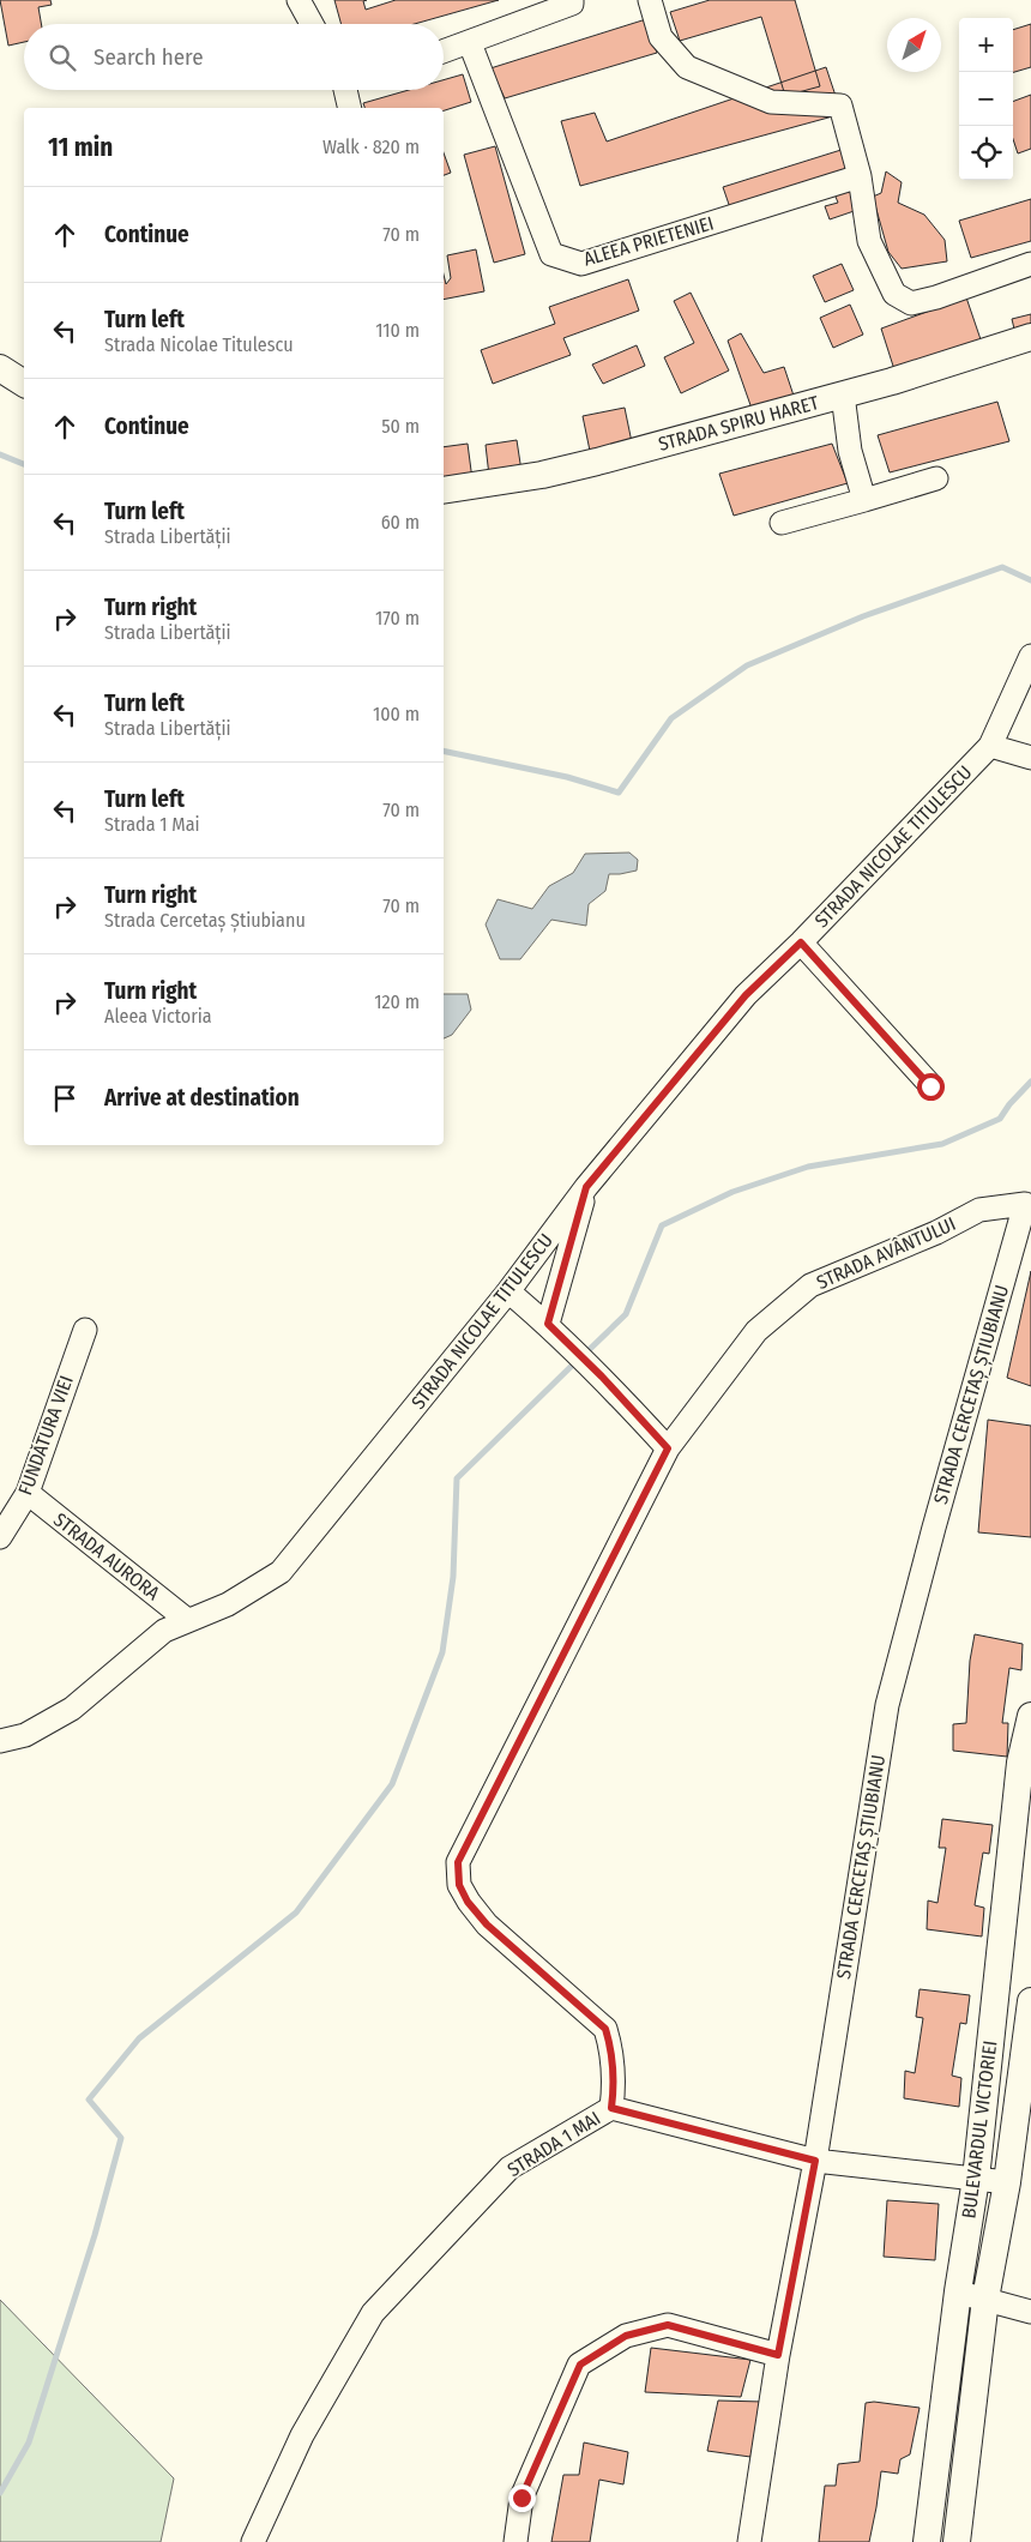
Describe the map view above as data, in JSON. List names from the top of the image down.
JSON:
{
  "streets": {
    "main road": ["STRADA SPIRU HARET", "BULEVARDUL VICTORIEI"],
    "street": [
      "ALEEA PRIETENIEI",
      "STRADA NICOLAE TITULESCU",
      "STRADA AVÂNTULUI",
      "STRADA CERCETAȘ ȘTIUBIANU",
      "FUNDĂTURA VIEI",
      "STRADA AURORA",
      "STRADA 1 MAI"
    ]
  },
  "crossings": [
    ["STRADA NICOLAE TITULESCU", "STRADA AURORA"],
    ["STRADA AVÂNTULUI", "STRADA CERCETAȘ ȘTIUBIANU"],
    ["STRADA AVÂNTULUI", "STRADA 1 MAI"],
    ["STRADA CERCETAȘ ȘTIUBIANU", "STRADA 1 MAI"],
    ["FUNDĂTURA VIEI", "STRADA AURORA"],
    ["BULEVARDUL VICTORIEI", "STRADA 1 MAI"]
  ],
  "north": "top right",
  "page": {
    "map_buttons": ["+", "−"],
    "search": "Search here",
    "heading": ["11 min", "Walk · 820 m"],
    "list": [
      ["Continue", "70 m"],
      ["Turn left", "Strada Nicolae Titulescu", "110 m"],
      ["Continue", "50 m"],
      ["Turn left", "Strada Libertății", "60 m"],
      ["Turn right", "Strada Libertății", "170 m"],
      ["Turn left", "Strada Libertății", "100 m"],
      ["Turn left", "Strada 1 Mai", "70 m"],
      ["Turn right", "Strada Cercetaș Știubianu", "70 m"],
      ["Turn right", "Aleea Victoria", "120 m"],
      "Arrive at destination"
    ]
  }
}
